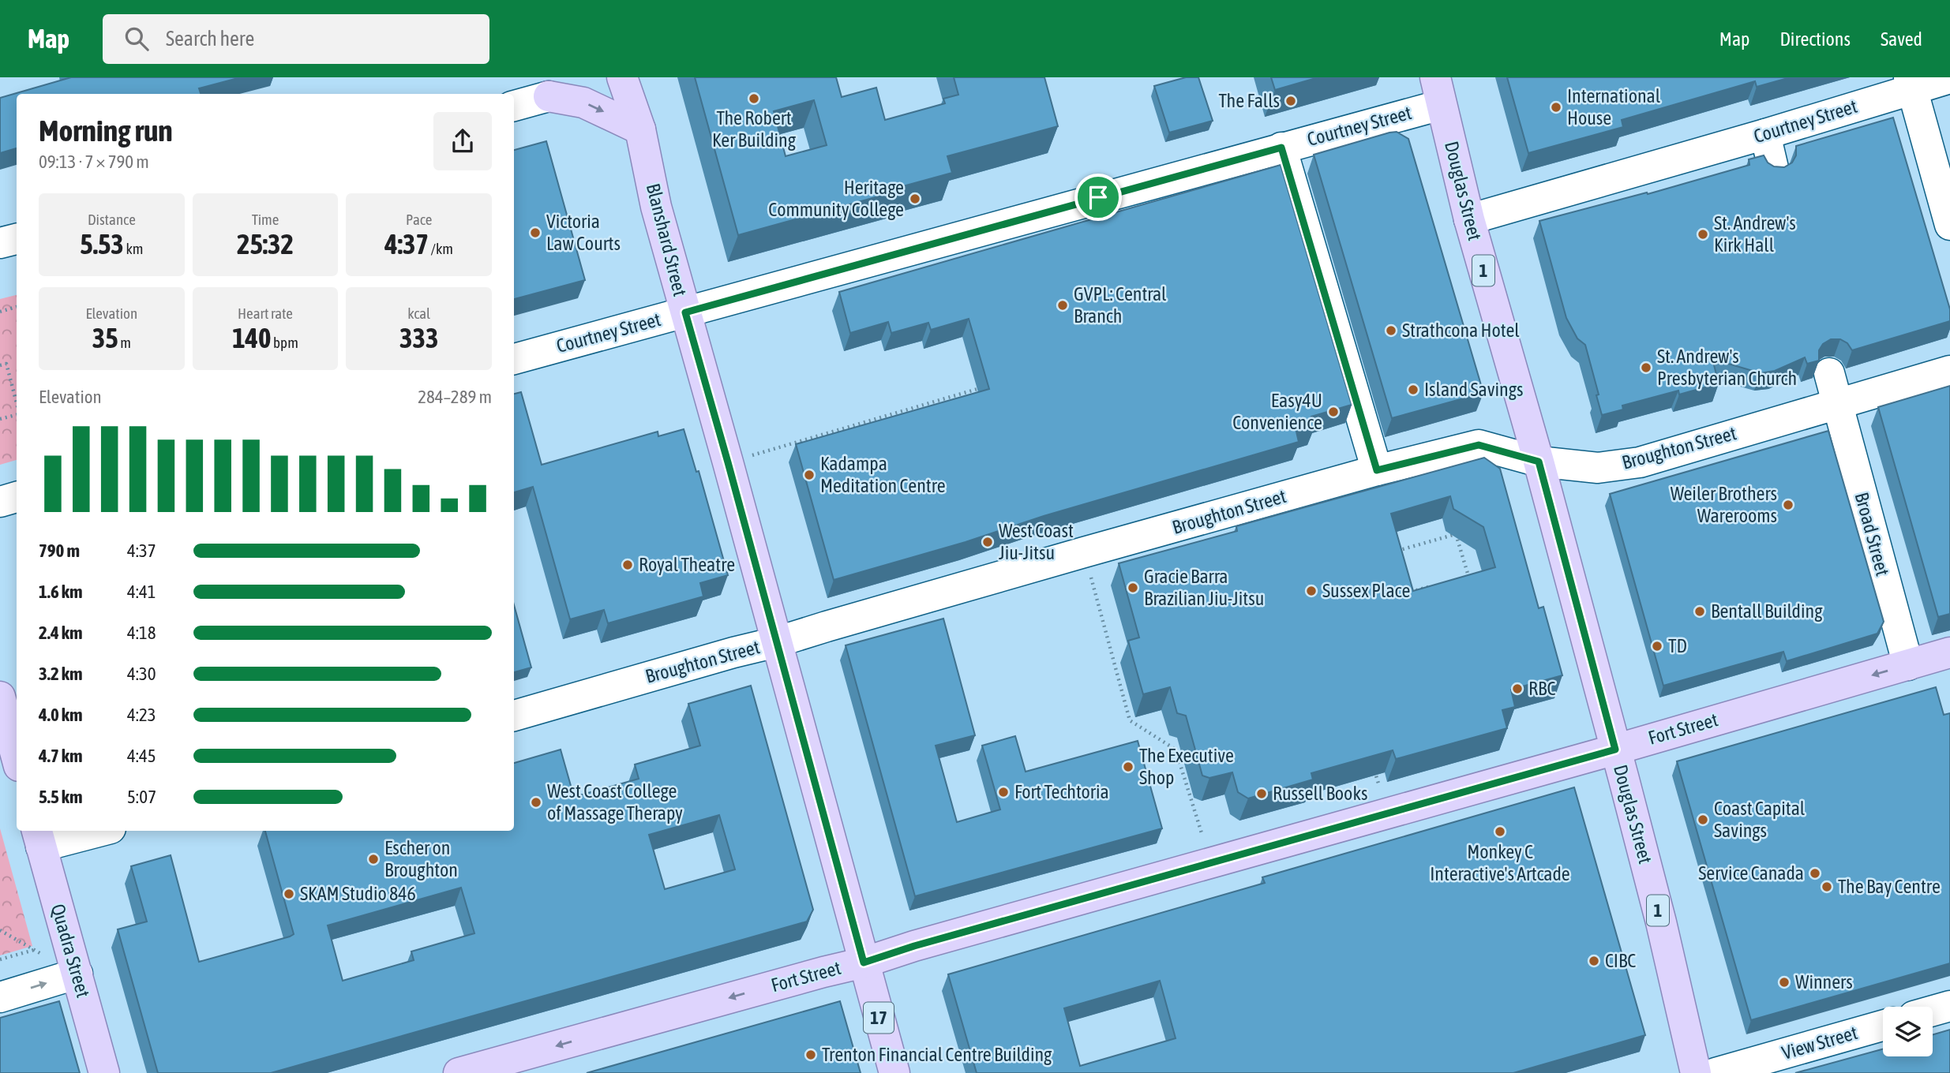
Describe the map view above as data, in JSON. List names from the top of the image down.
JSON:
{
  "streets": {
    "main road": [
      "Douglas Street",
      "Blanshard Street",
      "1",
      "Fort Street",
      "Quadra Street",
      "17"
    ],
    "street": [
      "Courtney Street",
      "Broughton Street",
      "Broad Street",
      "View Street"
    ]
  },
  "crossings": [
    ["Courtney Street", "Douglas Street"],
    ["Courtney Street", "Blanshard Street"],
    ["Douglas Street", "Broughton Street"],
    ["Douglas Street", "Fort Street"],
    ["Blanshard Street", "Broughton Street"],
    ["Blanshard Street", "Fort Street"],
    ["Broughton Street", "Broad Street"],
    ["Broad Street", "Fort Street"]
  ],
  "one_way": ["Fort Street"],
  "places": [
    "The Robert Ker Building",
    "The Falls",
    "International House",
    "Heritage Community College",
    "Victoria Law Courts",
    "St. Andrew's Kirk Hall",
    "GVPL: Central Branch",
    "Strathcona Hotel",
    "St. Andrew's Presbyterian Church",
    "Island Savings",
    "Easy4U Convenience",
    "Kadampa Meditation Centre",
    "Weiler Brothers Warerooms",
    "West Coast Jiu-Jitsu",
    "Royal Theatre",
    "Gracie Barra Brazilian Jiu-Jitsu",
    "Sussex Place",
    "Bentall Building",
    "TD",
    "RBC",
    "The Executive Shop",
    "Fort Techtoria",
    "Russell Books",
    "West Coast College of Massage Therapy",
    "Coast Capital Savings",
    "Monkey C Interactive's Artcade",
    "Escher on Broughton",
    "Service Canada",
    "The Bay Centre",
    "SKAM Studio 846",
    "CIBC",
    "Winners",
    "Trenton Financial Centre Building"
  ],
  "page": {
    "header": "Map",
    "search": "Search here",
    "nav": ["Map", "Directions", "Saved"],
    "heading": ["Morning run", "09:13 · 7 × 790 m"],
    "stats": [
      ["Distance", "5.53 km"],
      ["Time", "25:32"],
      ["Pace", "4:37 /km"],
      ["Elevation", "35 m"],
      ["Heart rate", "140 bpm"],
      ["kcal", "333"]
    ],
    "chart": ["Elevation", "284–289 m"],
    "list": [
      {
        "name": "790 m",
        "note": "4:37"
      },
      {
        "name": "1.6 km",
        "note": "4:41"
      },
      {
        "name": "2.4 km",
        "note": "4:18"
      },
      {
        "name": "3.2 km",
        "note": "4:30"
      },
      {
        "name": "4.0 km",
        "note": "4:23"
      },
      {
        "name": "4.7 km",
        "note": "4:45"
      },
      {
        "name": "5.5 km",
        "note": "5:07"
      }
    ]
  }
}
